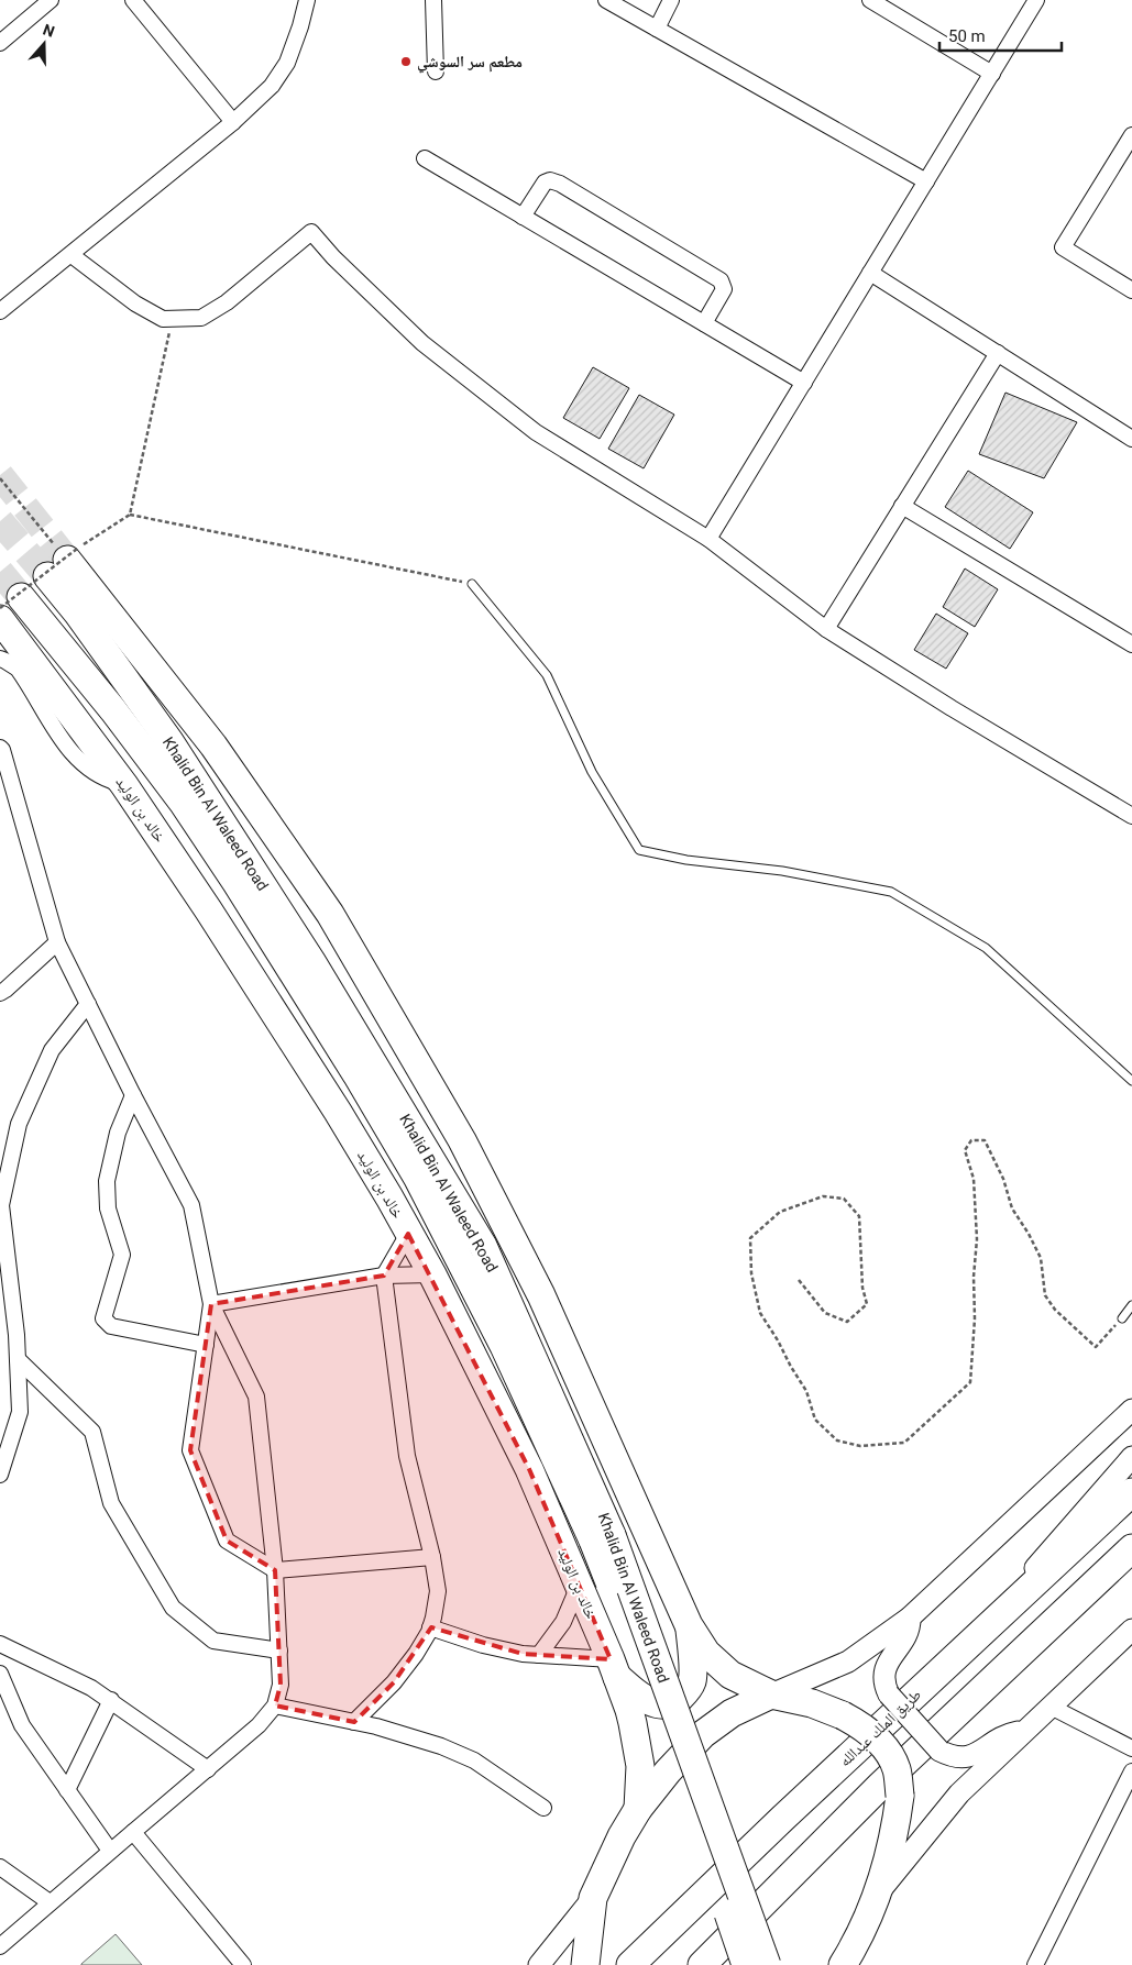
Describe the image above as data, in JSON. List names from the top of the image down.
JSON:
{
  "streets": {
    "highway": ["خالد بن الوليد", "Khalid Bin Al Waleed Road", "طريق الملك عبدالله"]
  },
  "places": ["مطعم سر السوشي"],
  "scale_bar": "50 m",
  "north": "top"
}
